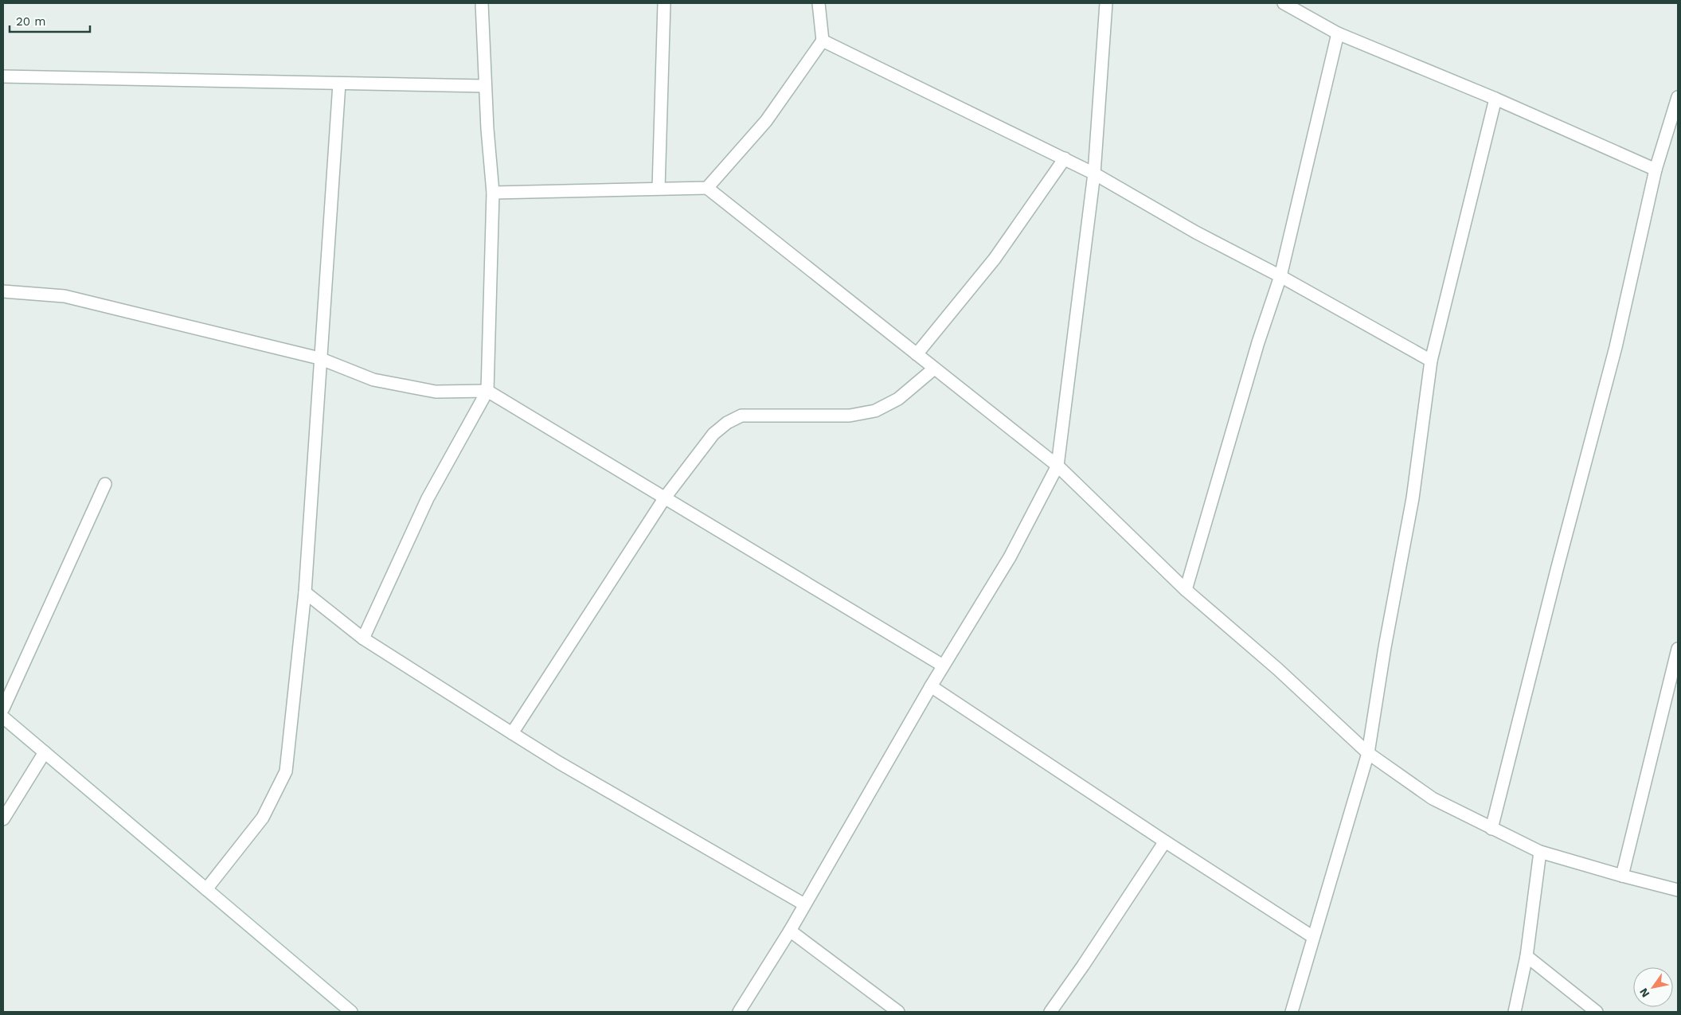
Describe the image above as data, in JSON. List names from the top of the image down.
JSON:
{
  "scale_bar": "20 m",
  "north": "bottom left"
}
